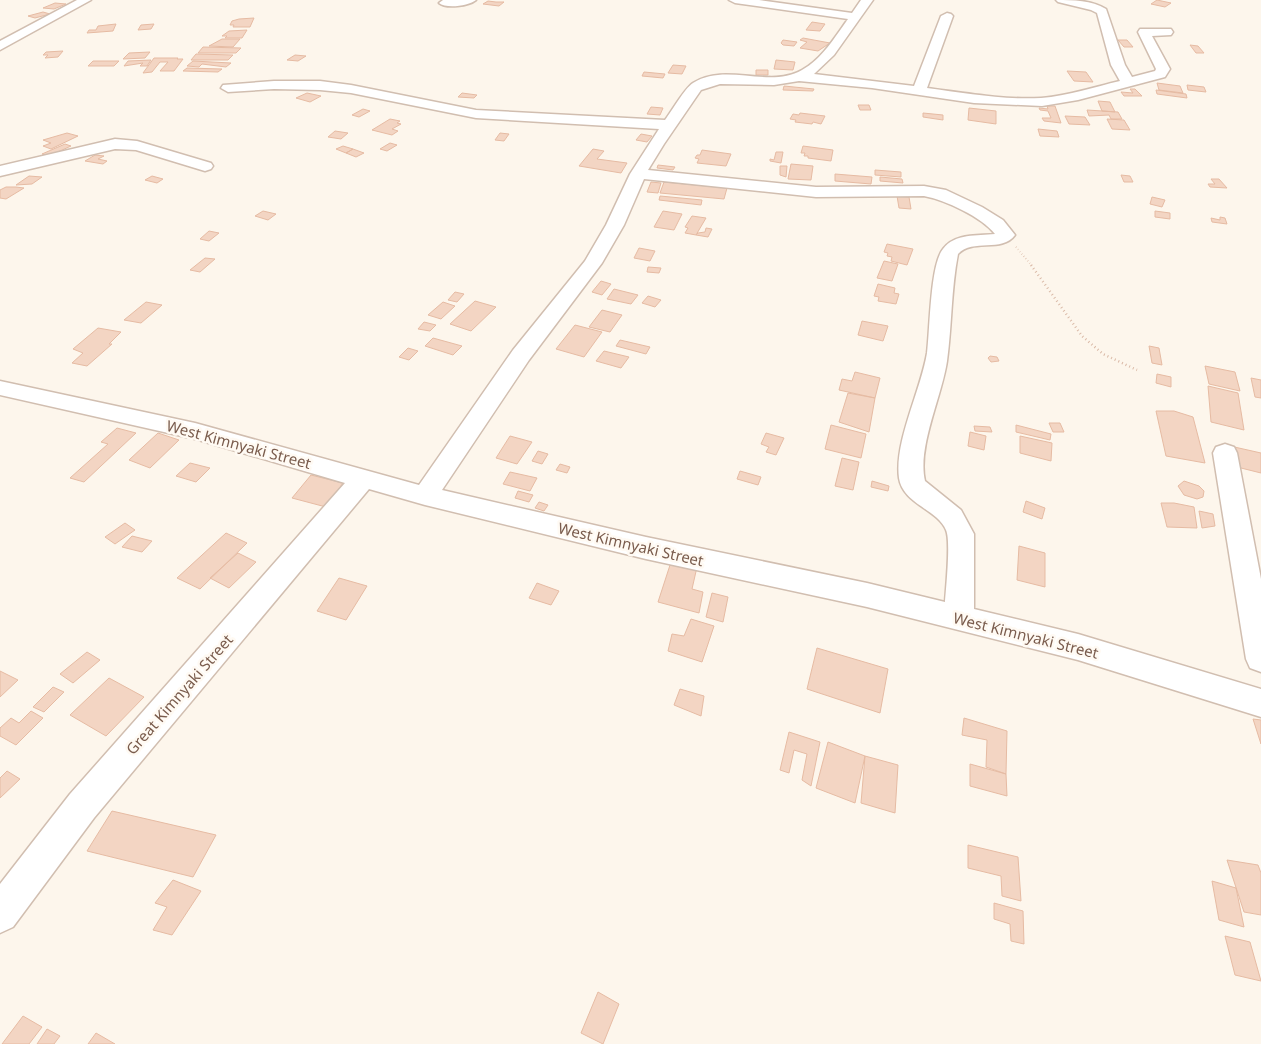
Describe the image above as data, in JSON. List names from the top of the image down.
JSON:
{
  "streets": {
    "street": ["West Kimnyaki Street", "Great Kimnyaki Street"]
  },
  "crossings": [
    ["West Kimnyaki Street", "Great Kimnyaki Street"]
  ]
}
